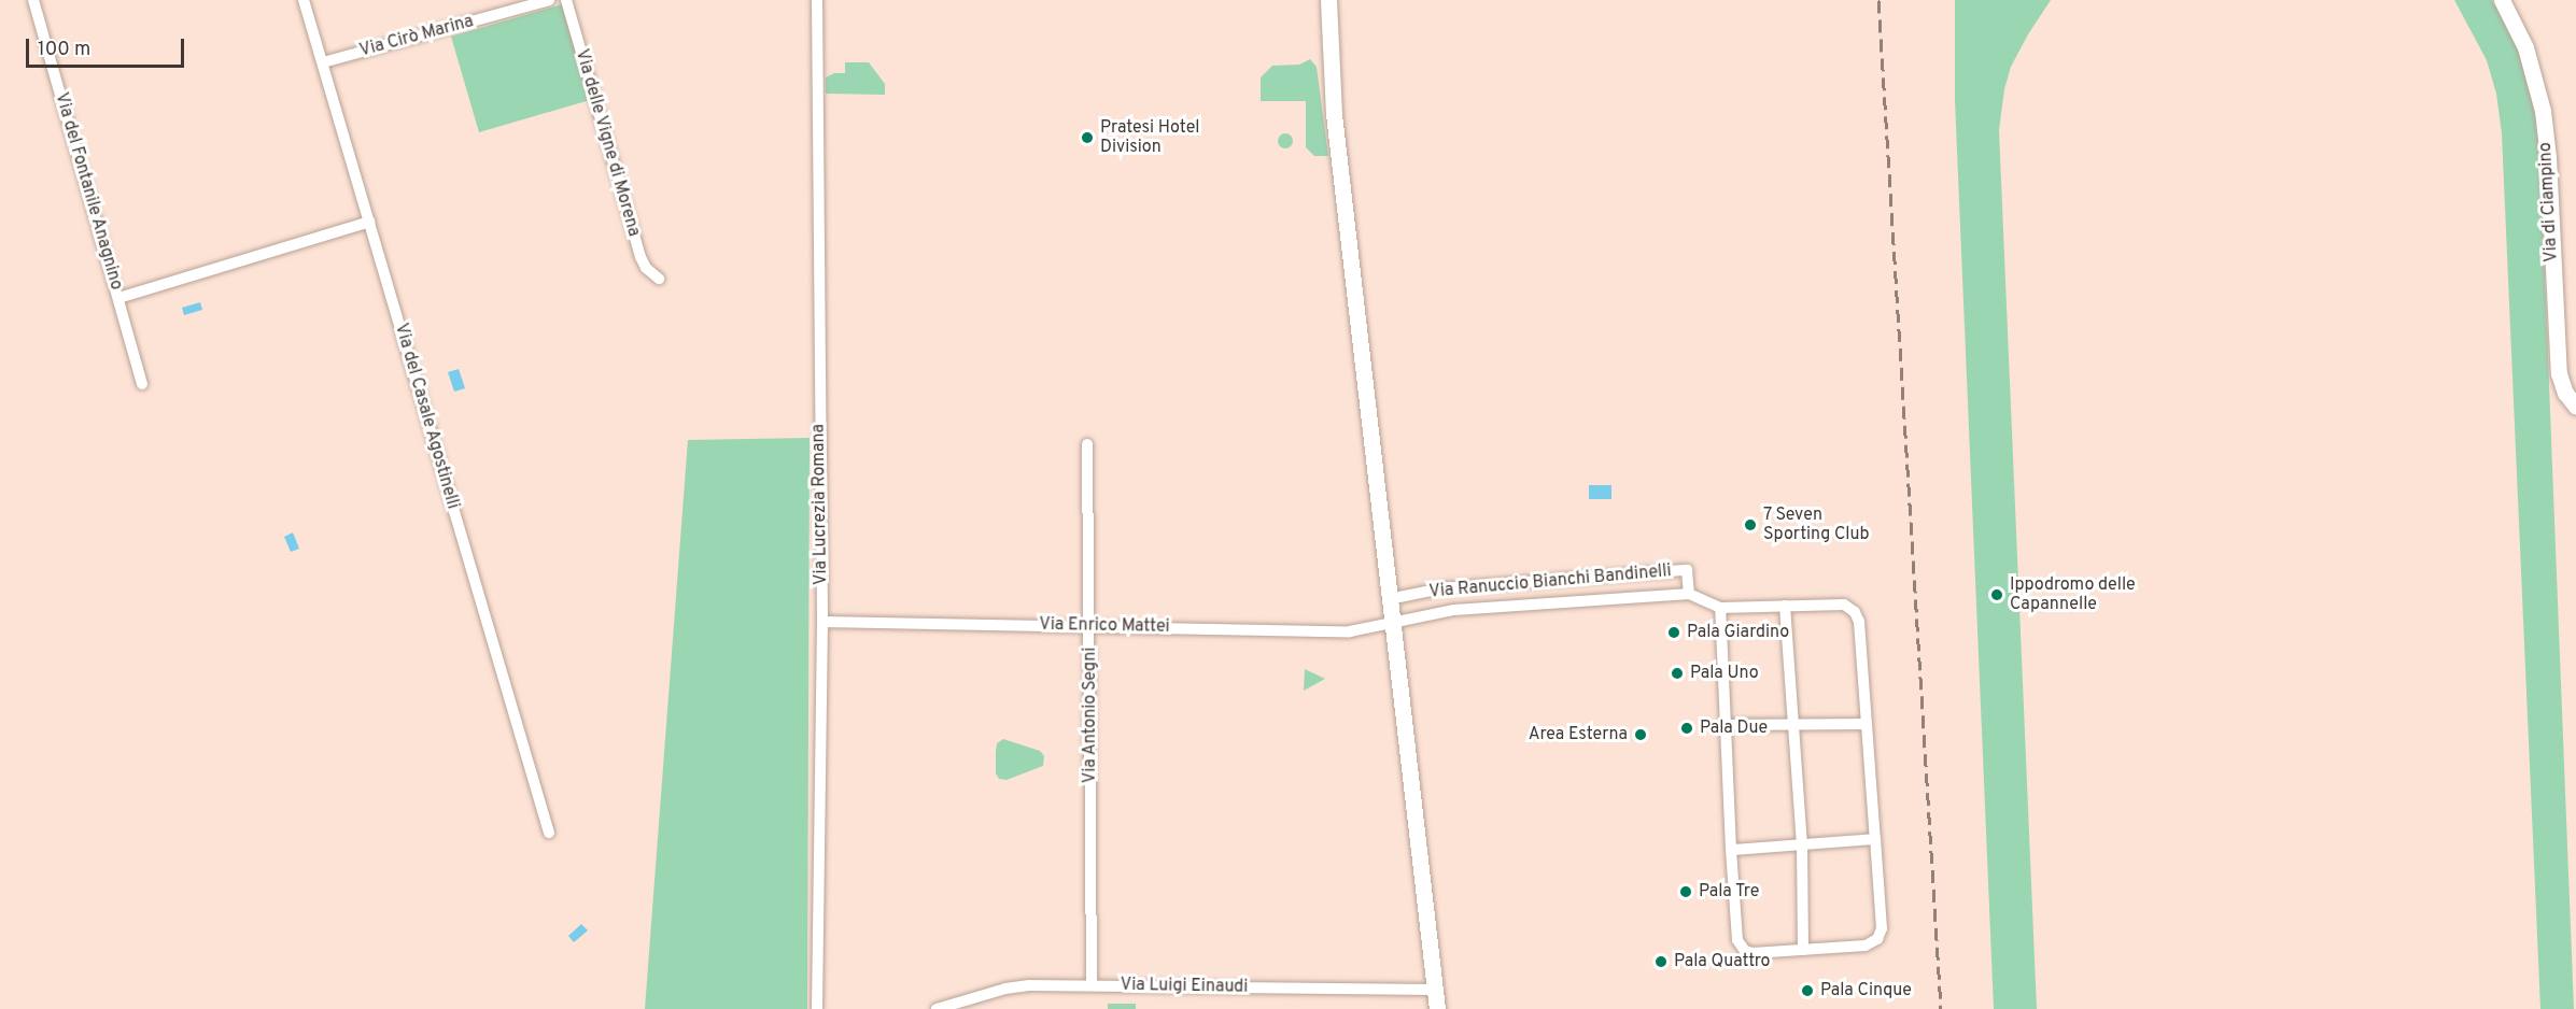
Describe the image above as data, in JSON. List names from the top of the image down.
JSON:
{
  "streets": {
    "street": [
      "Via Cirò Marina",
      "Via delle Vigne di Morena",
      "Via del Fontanile Anagnino",
      "Via di Ciampino",
      "Via del Casale Agostinelli",
      "Via Lucrezia Romana",
      "Via Ranuccio Bianchi Bandinelli",
      "Via Enrico Mattei",
      "Via Antonio Segni",
      "Via Luigi Einaudi"
    ]
  },
  "crossings": [
    ["Via Cirò Marina", "Via del Casale Agostinelli"],
    ["Via Lucrezia Romana", "Via Enrico Mattei"],
    ["Via Ranuccio Bianchi Bandinelli", "Via Enrico Mattei"],
    ["Via Enrico Mattei", "Via Antonio Segni"],
    ["Via Antonio Segni", "Via Luigi Einaudi"]
  ],
  "places": [
    "Pratesi Hotel Division",
    "7 Seven Sporting Club",
    "Ippodromo delle Capannelle",
    "Pala Giardino",
    "Pala Uno",
    "Pala Due",
    "Area Esterna",
    "Pala Tre",
    "Pala Quattro",
    "Pala Cinque"
  ],
  "scale_bar": "100 m"
}
